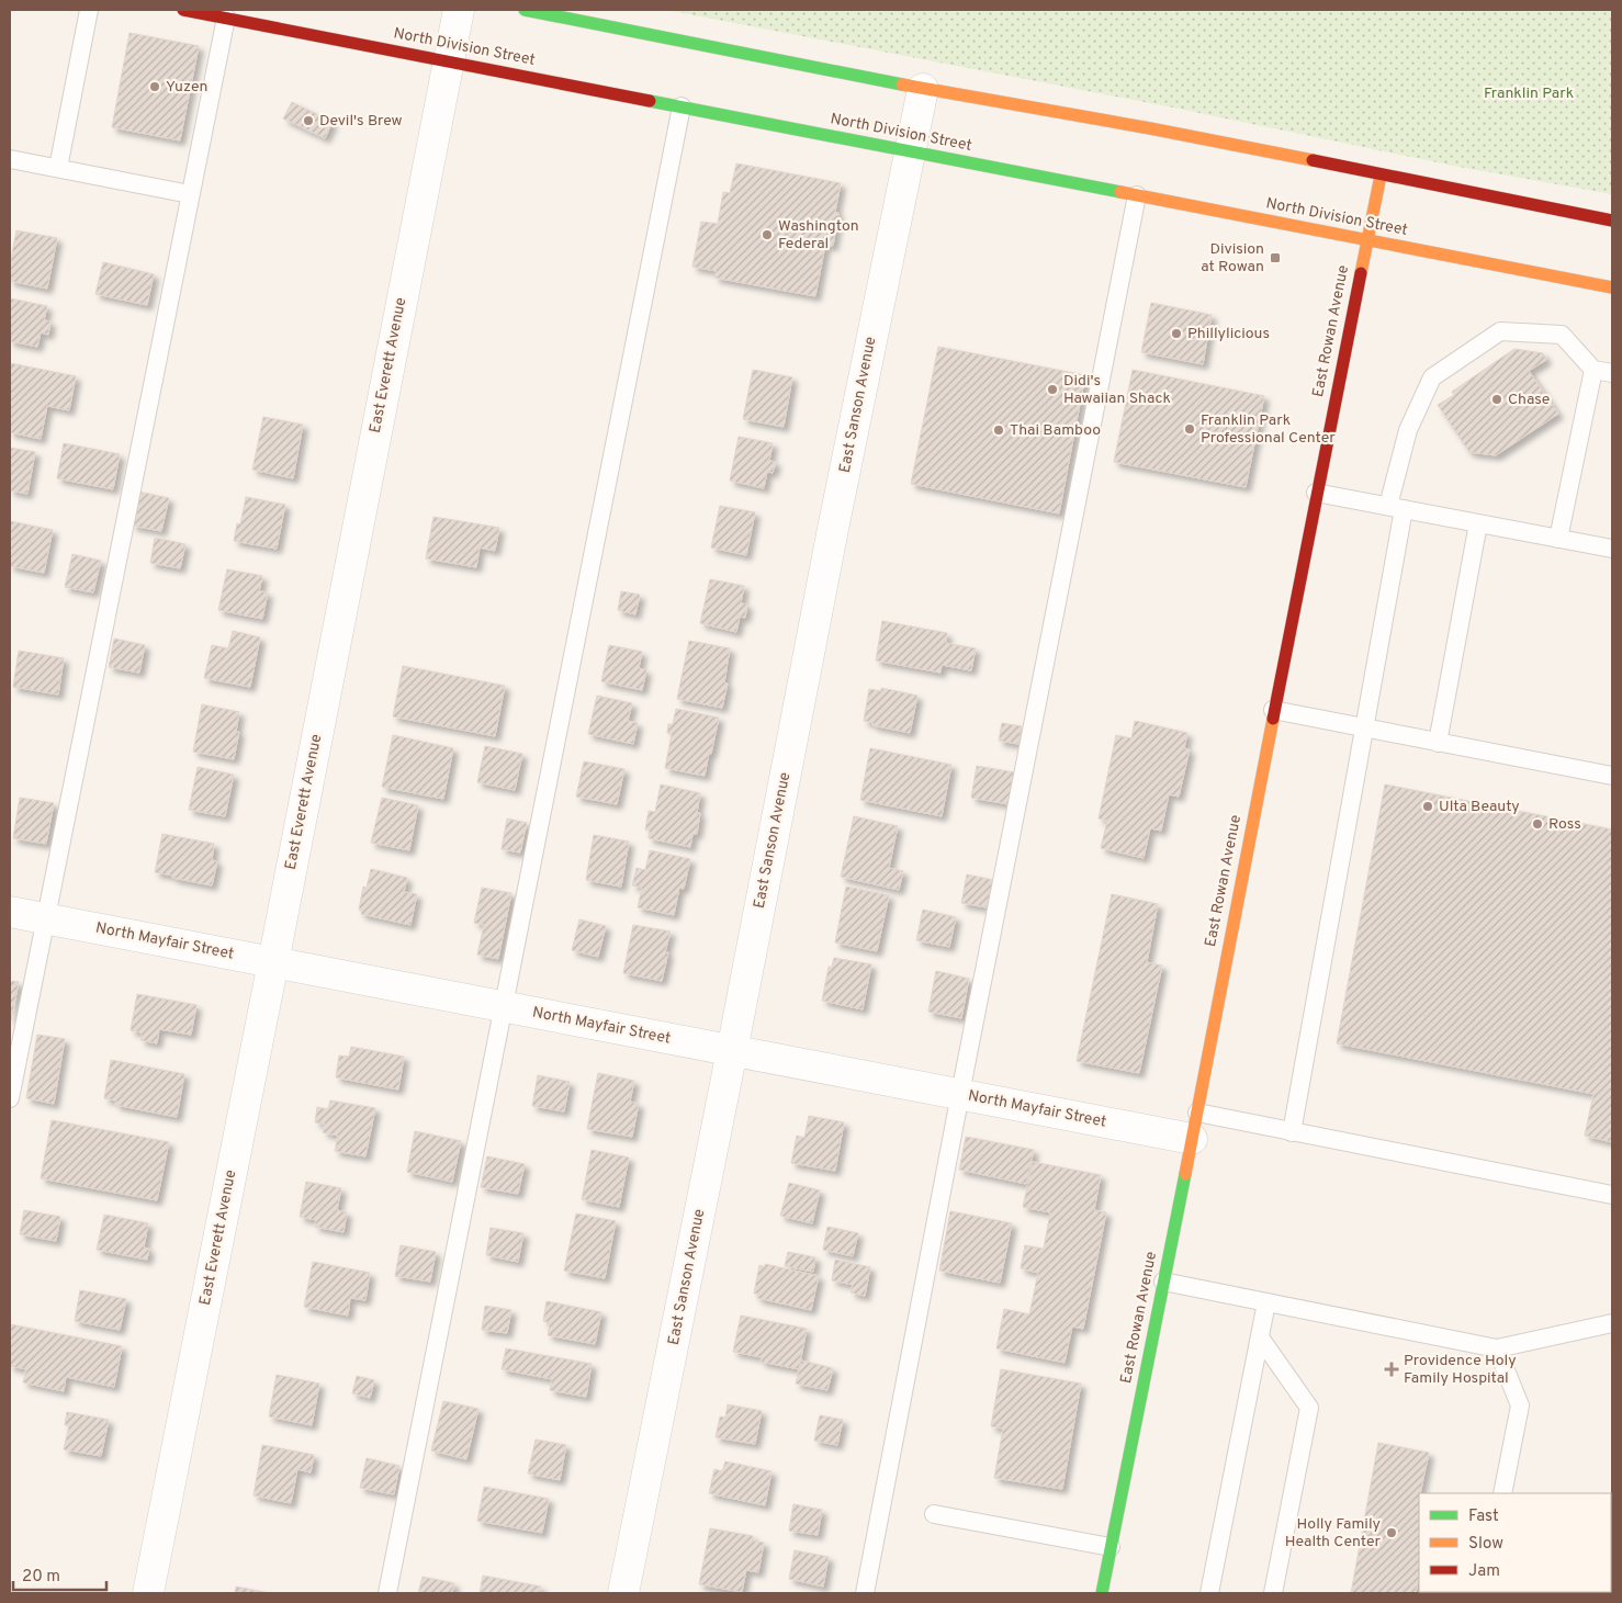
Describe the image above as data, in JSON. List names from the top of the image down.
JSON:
{
  "streets": {
    "main road": ["North Division Street", "East Rowan Avenue"],
    "street": ["East Everett Avenue", "East Sanson Avenue", "North Mayfair Street"]
  },
  "crossings": [
    ["North Division Street", "East Rowan Avenue"],
    ["North Division Street", "East Everett Avenue"],
    ["North Division Street", "East Sanson Avenue"],
    ["East Rowan Avenue", "North Mayfair Street"],
    ["East Everett Avenue", "North Mayfair Street"],
    ["East Sanson Avenue", "North Mayfair Street"]
  ],
  "parks": ["Franklin Park"],
  "places": {
    "other": [
      "Yuzen",
      "Devil's Brew",
      "Washington Federal",
      "Phillylicious",
      "Didi's Hawaiian Shack",
      "Chase",
      "Franklin Park Professional Center",
      "Thai Bamboo",
      "Ulta Beauty",
      "Ross",
      "Holly Family Health Center"
    ],
    "transit": ["Division at Rowan"],
    "health": ["Providence Holy Family Hospital"]
  },
  "legend": ["Fast", "Slow", "Jam"],
  "scale_bar": "20 m"
}
